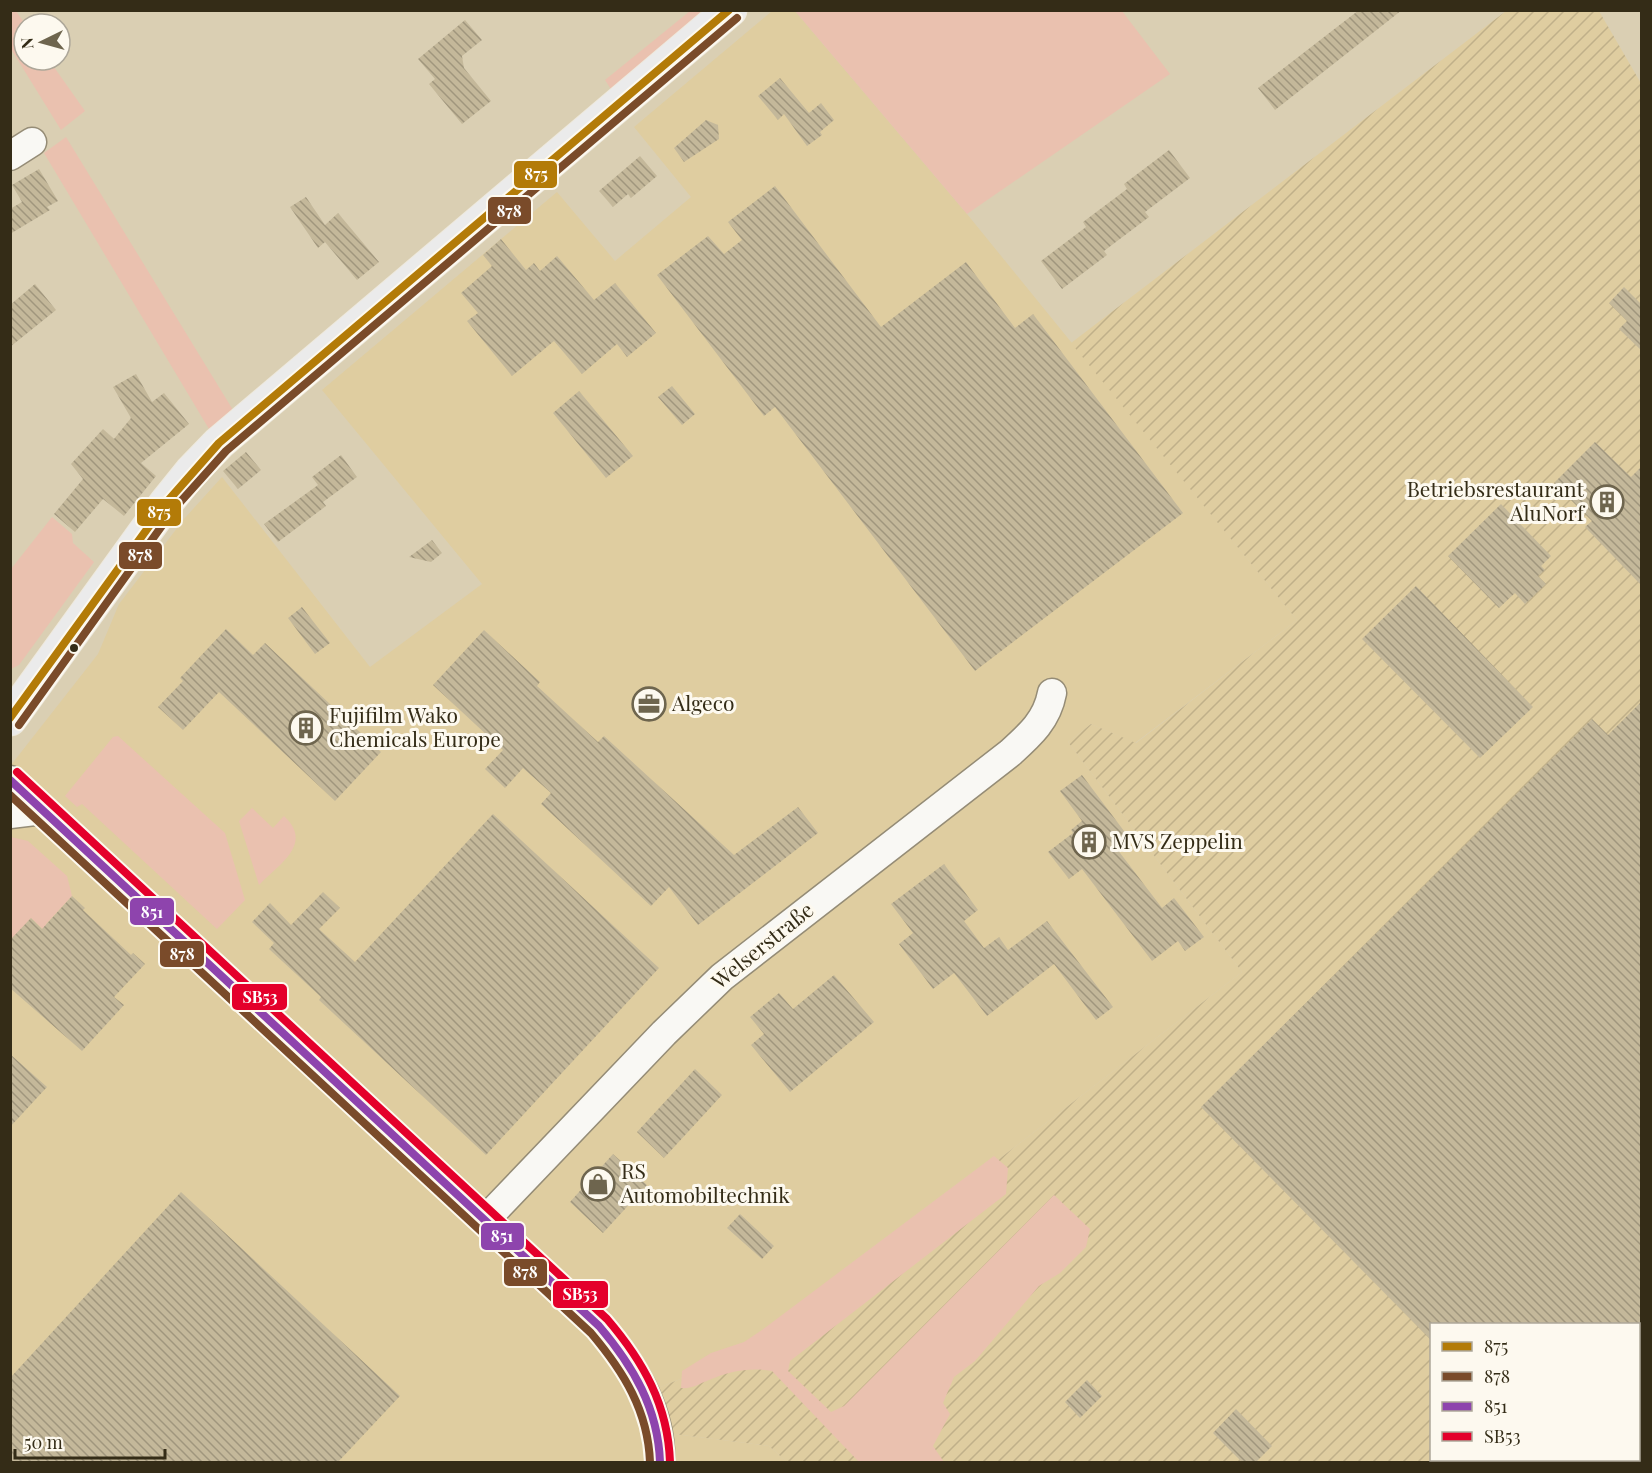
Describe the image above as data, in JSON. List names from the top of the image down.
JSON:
{
  "streets": {
    "street": ["Welserstraße"]
  },
  "places": {
    "building": ["Betriebsrestaurant AluNorf", "Fujifilm Wako Chemicals Europe", "MVS Zeppelin"],
    "office": ["Algeco"],
    "shop": ["RS Automobiltechnik"]
  },
  "lines": [
    "transit line 875",
    "transit line 878",
    "transit line SB53",
    "transit line 851"
  ],
  "legend": [
    "875",
    "878",
    "851",
    "SB53"
  ],
  "scale_bar": "50 m",
  "north": "left"
}
